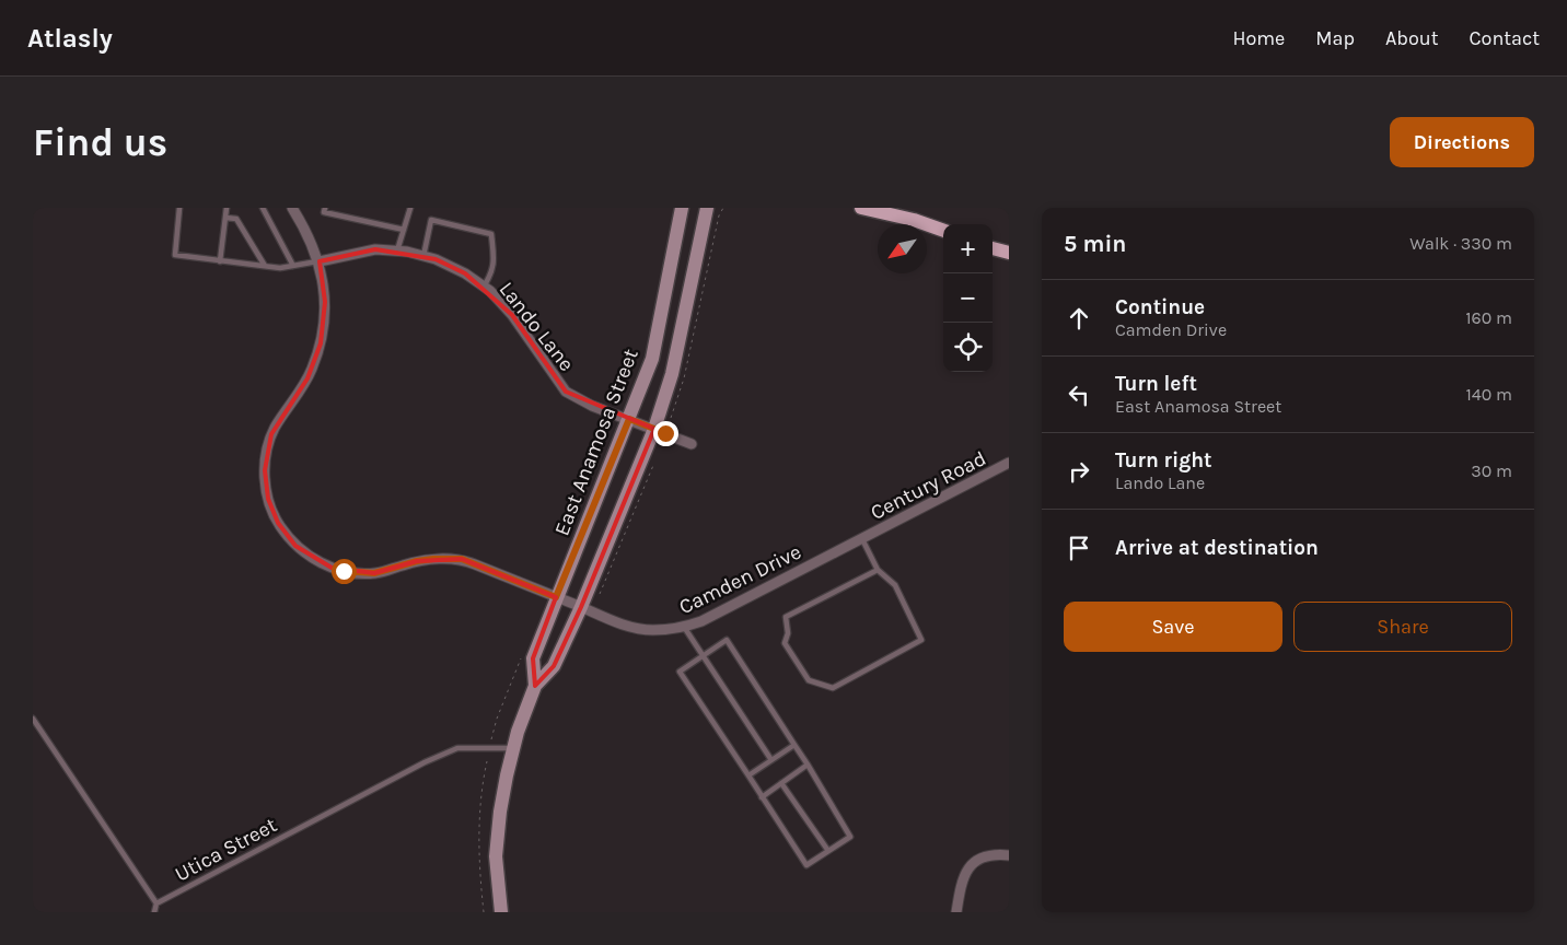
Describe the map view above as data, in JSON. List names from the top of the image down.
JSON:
{
  "streets": {
    "main road": ["East Anamosa Street"],
    "street": ["Lando Lane", "Century Road", "Camden Drive"],
    "lane": ["Utica Street"]
  },
  "crossings": [
    ["Lando Lane", "East Anamosa Street"],
    ["Lando Lane", "Camden Drive"],
    ["East Anamosa Street", "Camden Drive"],
    ["East Anamosa Street", "Utica Street"],
    ["Century Road", "Camden Drive"]
  ],
  "north": "bottom left",
  "page": {
    "header": "Atlasly",
    "nav": [
      "Home",
      "Map",
      "About",
      "Contact"
    ],
    "buttons": [
      "Directions",
      ["Save", "Share"]
    ],
    "title": "Find us",
    "heading": ["5 min", "Walk · 330 m"],
    "map_buttons": ["+", "−"],
    "list": [
      ["Continue", "Camden Drive", "160 m"],
      ["Turn left", "East Anamosa Street", "140 m"],
      ["Turn right", "Lando Lane", "30 m"],
      "Arrive at destination"
    ]
  }
}
